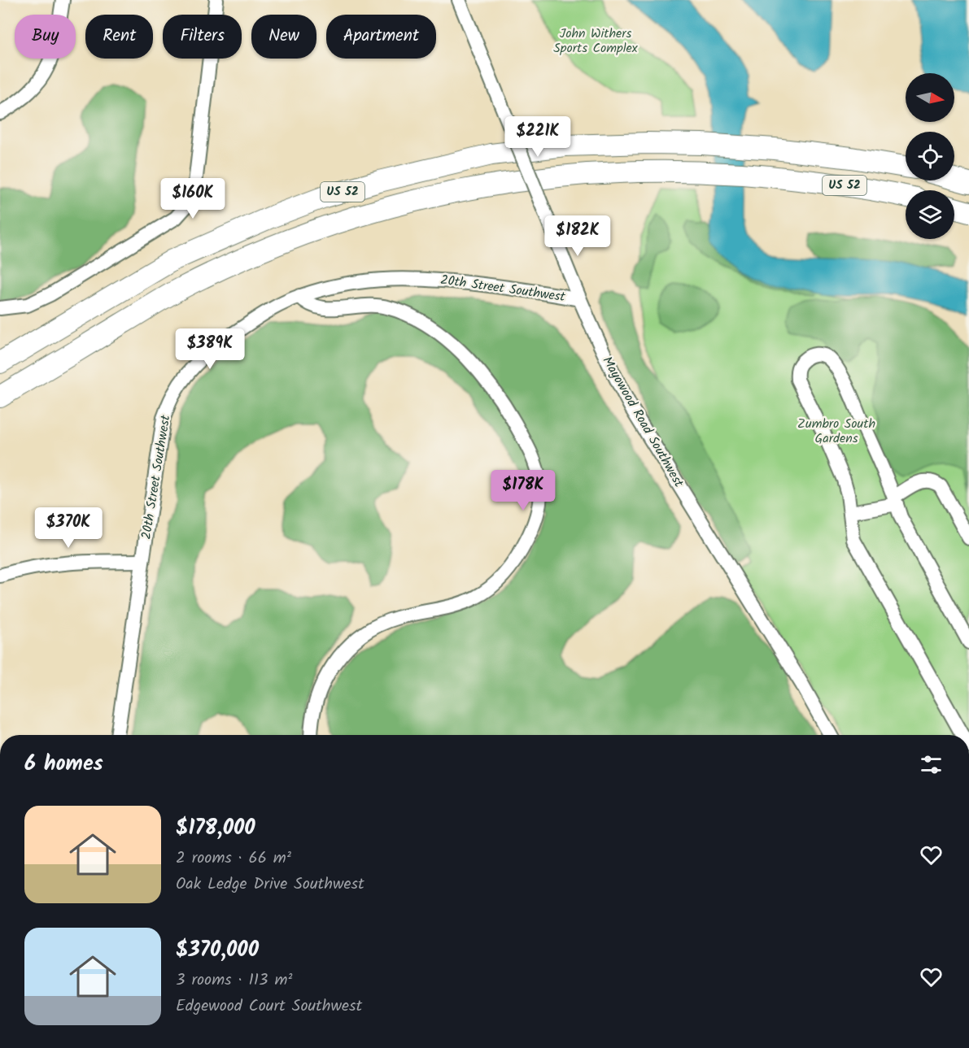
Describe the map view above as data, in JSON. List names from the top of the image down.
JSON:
{
  "streets": {
    "highway": ["US 52"],
    "street": ["20th Street Southwest", "Mayowood Road Southwest"]
  },
  "crossings": [
    ["20th Street Southwest", "Mayowood Road Southwest"]
  ],
  "parks": ["John Withers Sports Complex", "Zumbro South Gardens"],
  "north": "right",
  "page": {
    "chip": [
      "Buy",
      "Rent",
      "Filters",
      "New",
      "Apartment"
    ],
    "price": [
      "$221K",
      "$160K",
      "$182K",
      "$389K",
      "$178K",
      "$370K"
    ],
    "heading": "6 homes",
    "list": [
      {
        "name": "$178,000",
        "note": "2 rooms · 66 m² · Oak Ledge Drive Southwest"
      },
      {
        "name": "$370,000",
        "note": "3 rooms · 113 m² · Edgewood Court Southwest"
      }
    ]
  }
}
